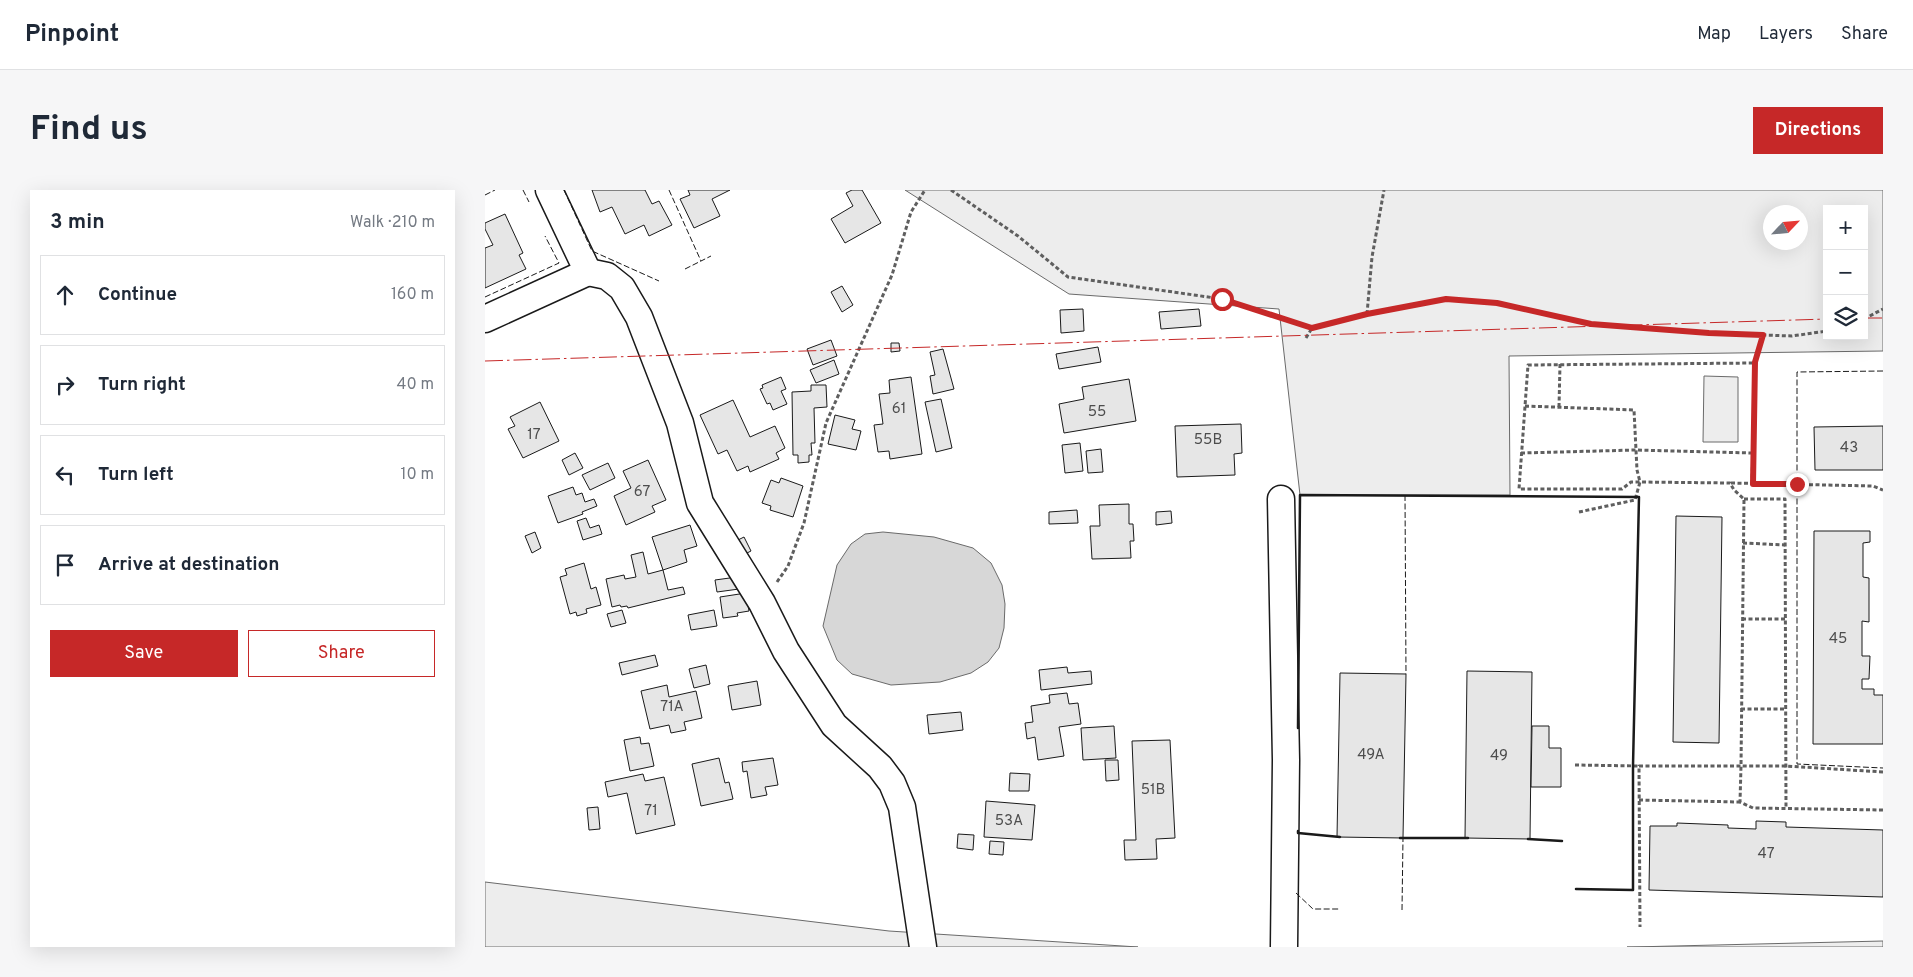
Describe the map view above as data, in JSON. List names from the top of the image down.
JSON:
{
  "house_numbers": [
    "61",
    "55",
    "17",
    "55B",
    "43",
    "67",
    "45",
    "71A",
    "49A",
    "49",
    "51B",
    "71",
    "53A",
    "47"
  ],
  "north": "top right",
  "page": {
    "header": "Pinpoint",
    "nav": ["Map", "Layers", "Share"],
    "buttons": [
      "Directions",
      ["Save", "Share"]
    ],
    "title": "Find us",
    "heading": ["3 min", "Walk · 210 m"],
    "map_buttons": ["+", "−"],
    "list": [
      ["Continue", "160 m"],
      ["Turn right", "40 m"],
      ["Turn left", "10 m"],
      "Arrive at destination"
    ]
  }
}
